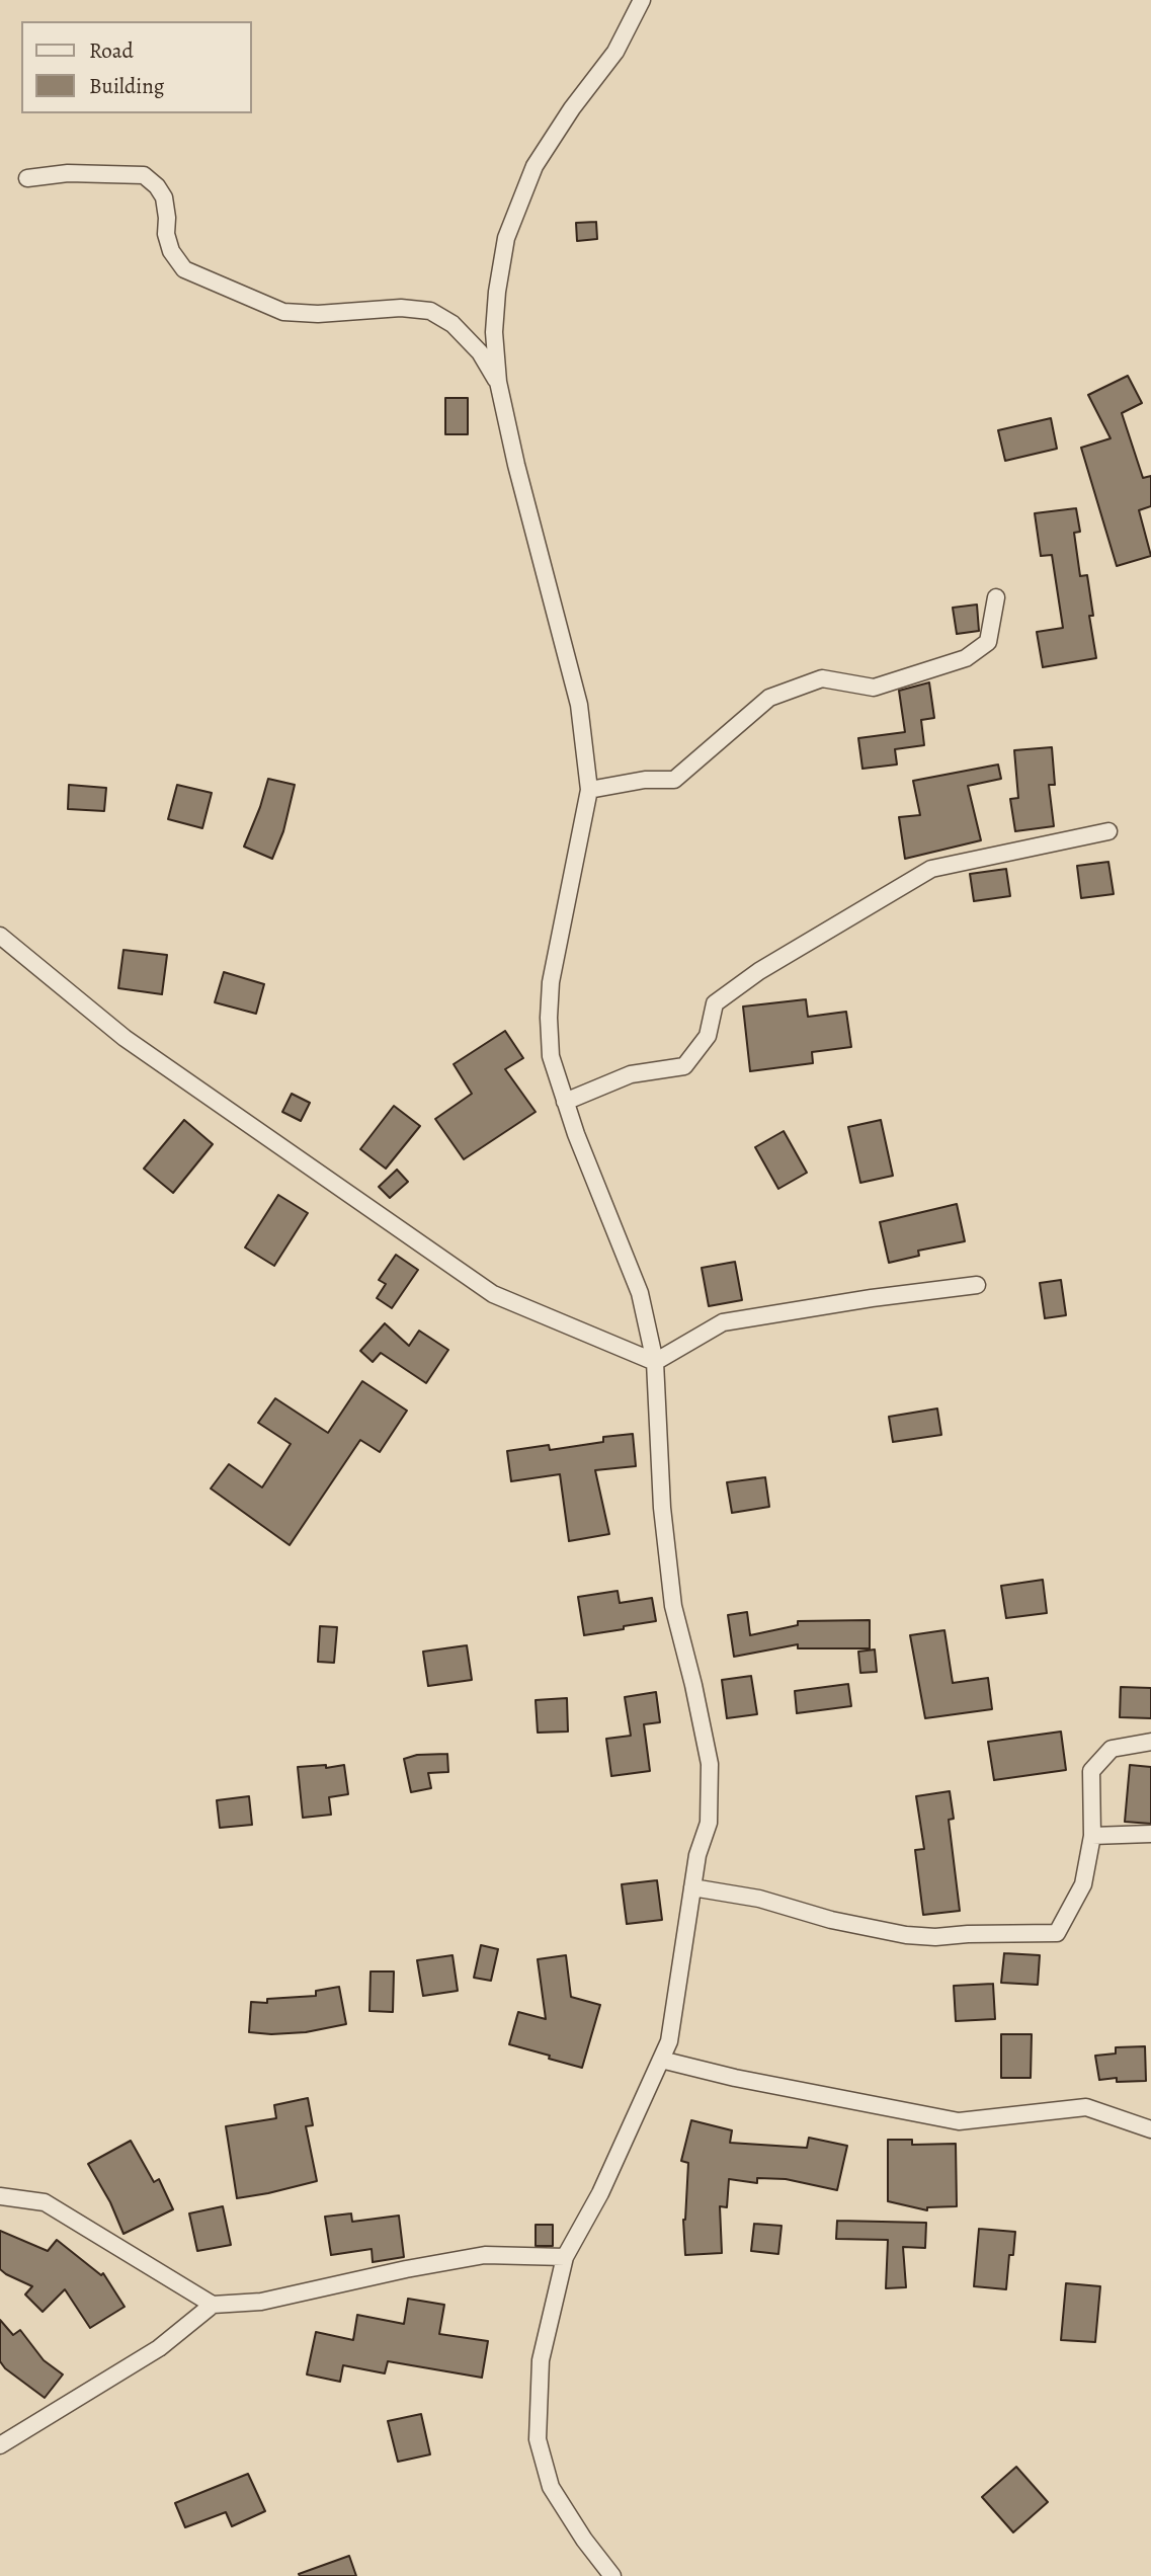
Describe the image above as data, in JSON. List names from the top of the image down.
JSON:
{
  "legend": ["Road", "Building"]
}
